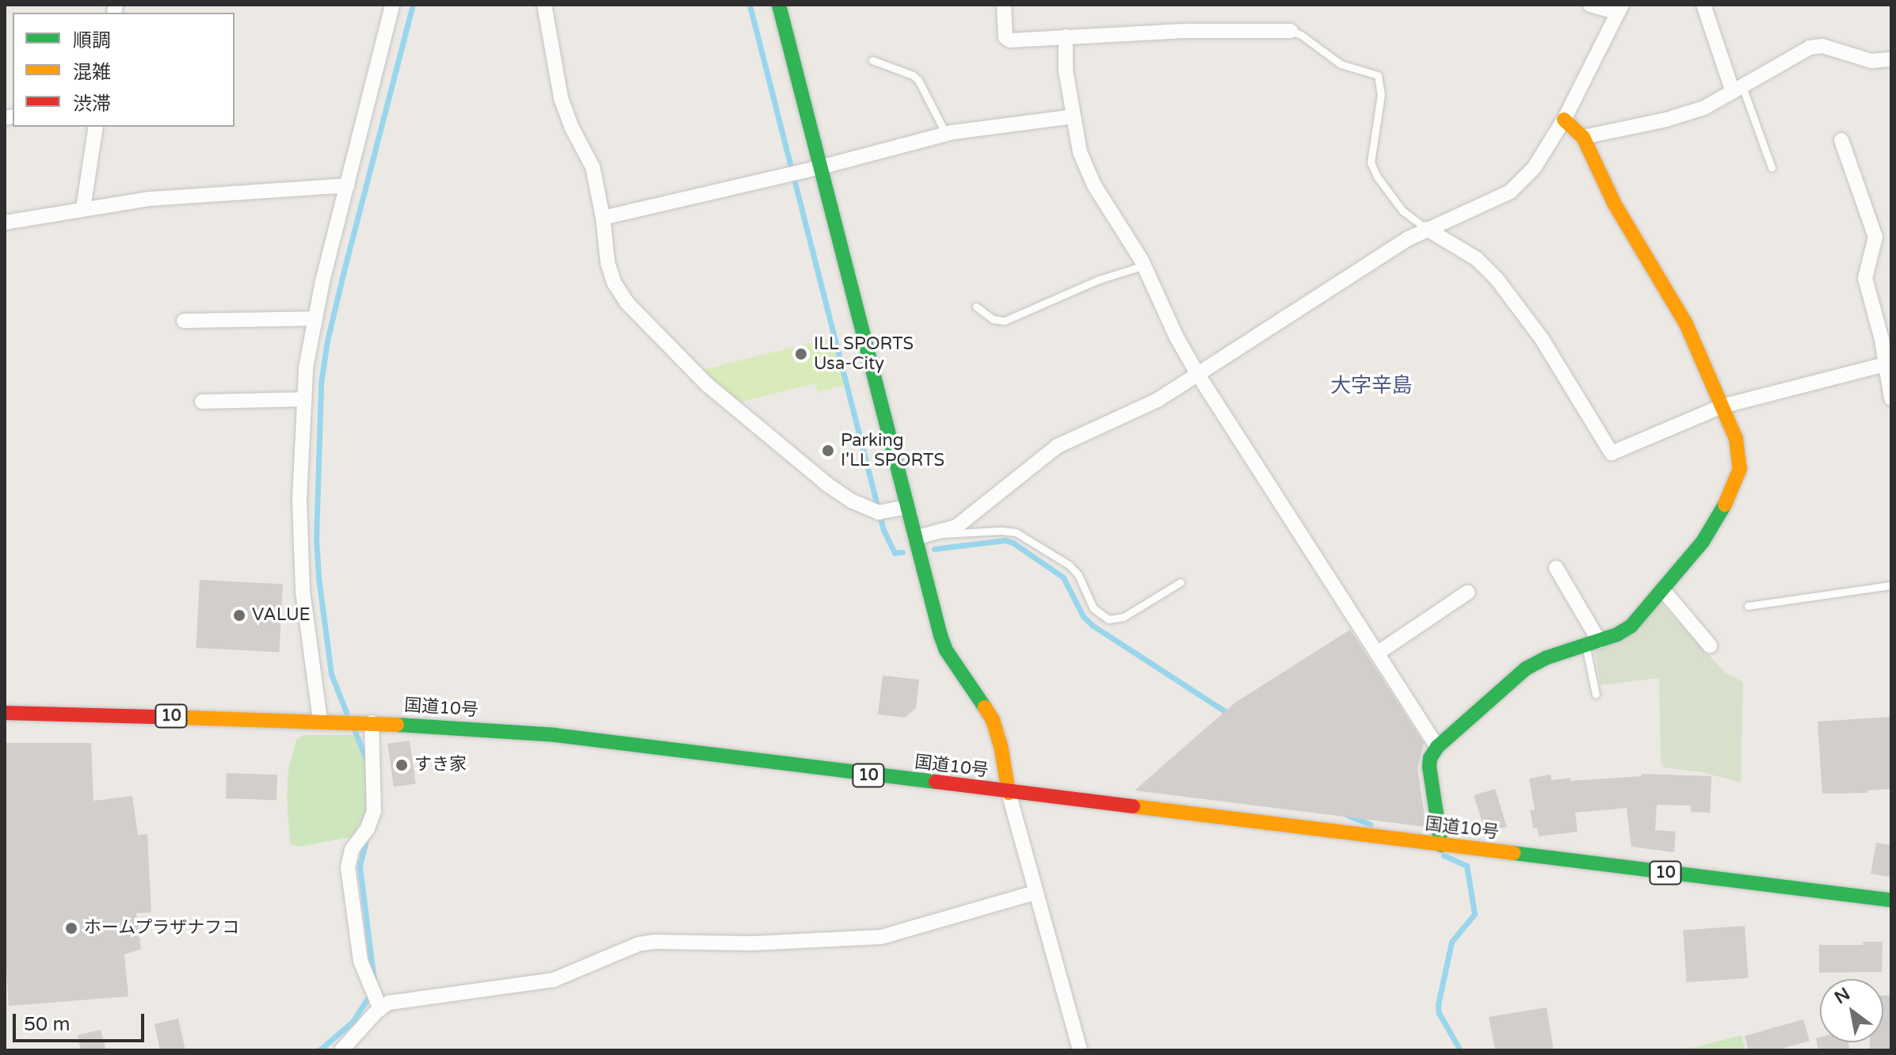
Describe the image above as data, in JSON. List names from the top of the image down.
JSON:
{
  "streets": {
    "main road": ["国道10号", "10"]
  },
  "districts": ["大字辛島"],
  "places": [
    "ILL SPORTS Usa-City",
    "Parking I'LL SPORTS",
    "VALUE",
    "すき家",
    "ホームプラザナフコ"
  ],
  "legend": ["順調", "混雑", "渋滞"],
  "scale_bar": "50 m",
  "north": "top left"
}
